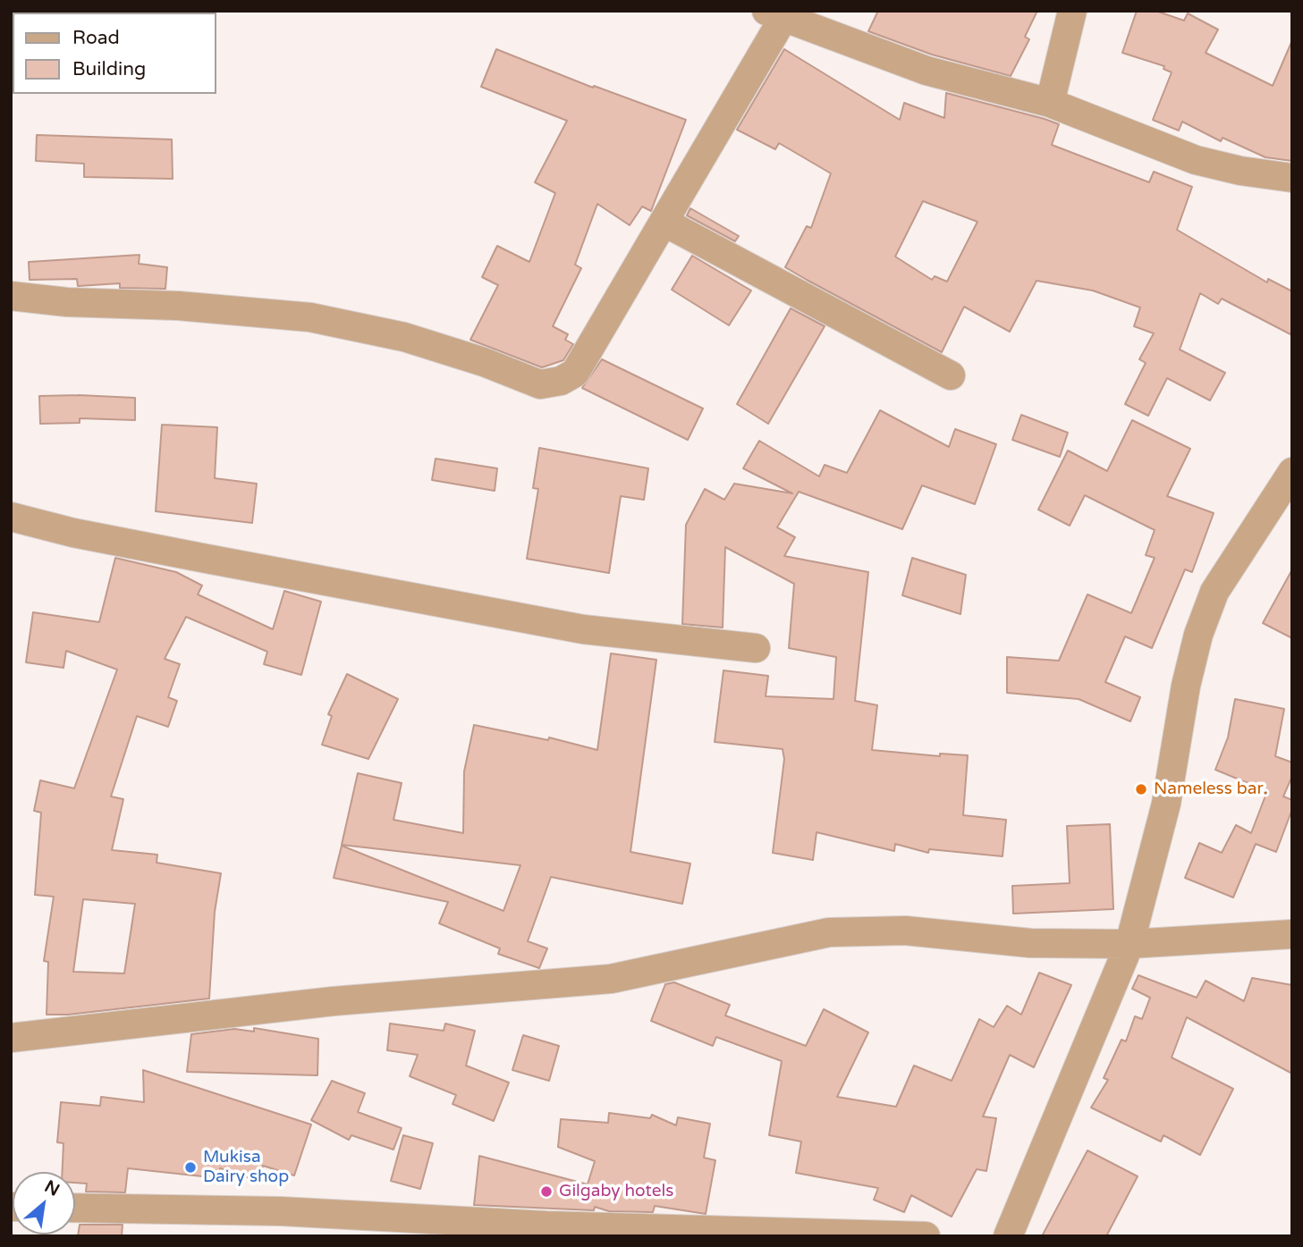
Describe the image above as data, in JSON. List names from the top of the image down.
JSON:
{
  "places": ["Nameless bar.", "Mukisa Dairy shop", "Gilgaby hotels"],
  "legend": ["Road", "Building"],
  "north": "top right"
}
